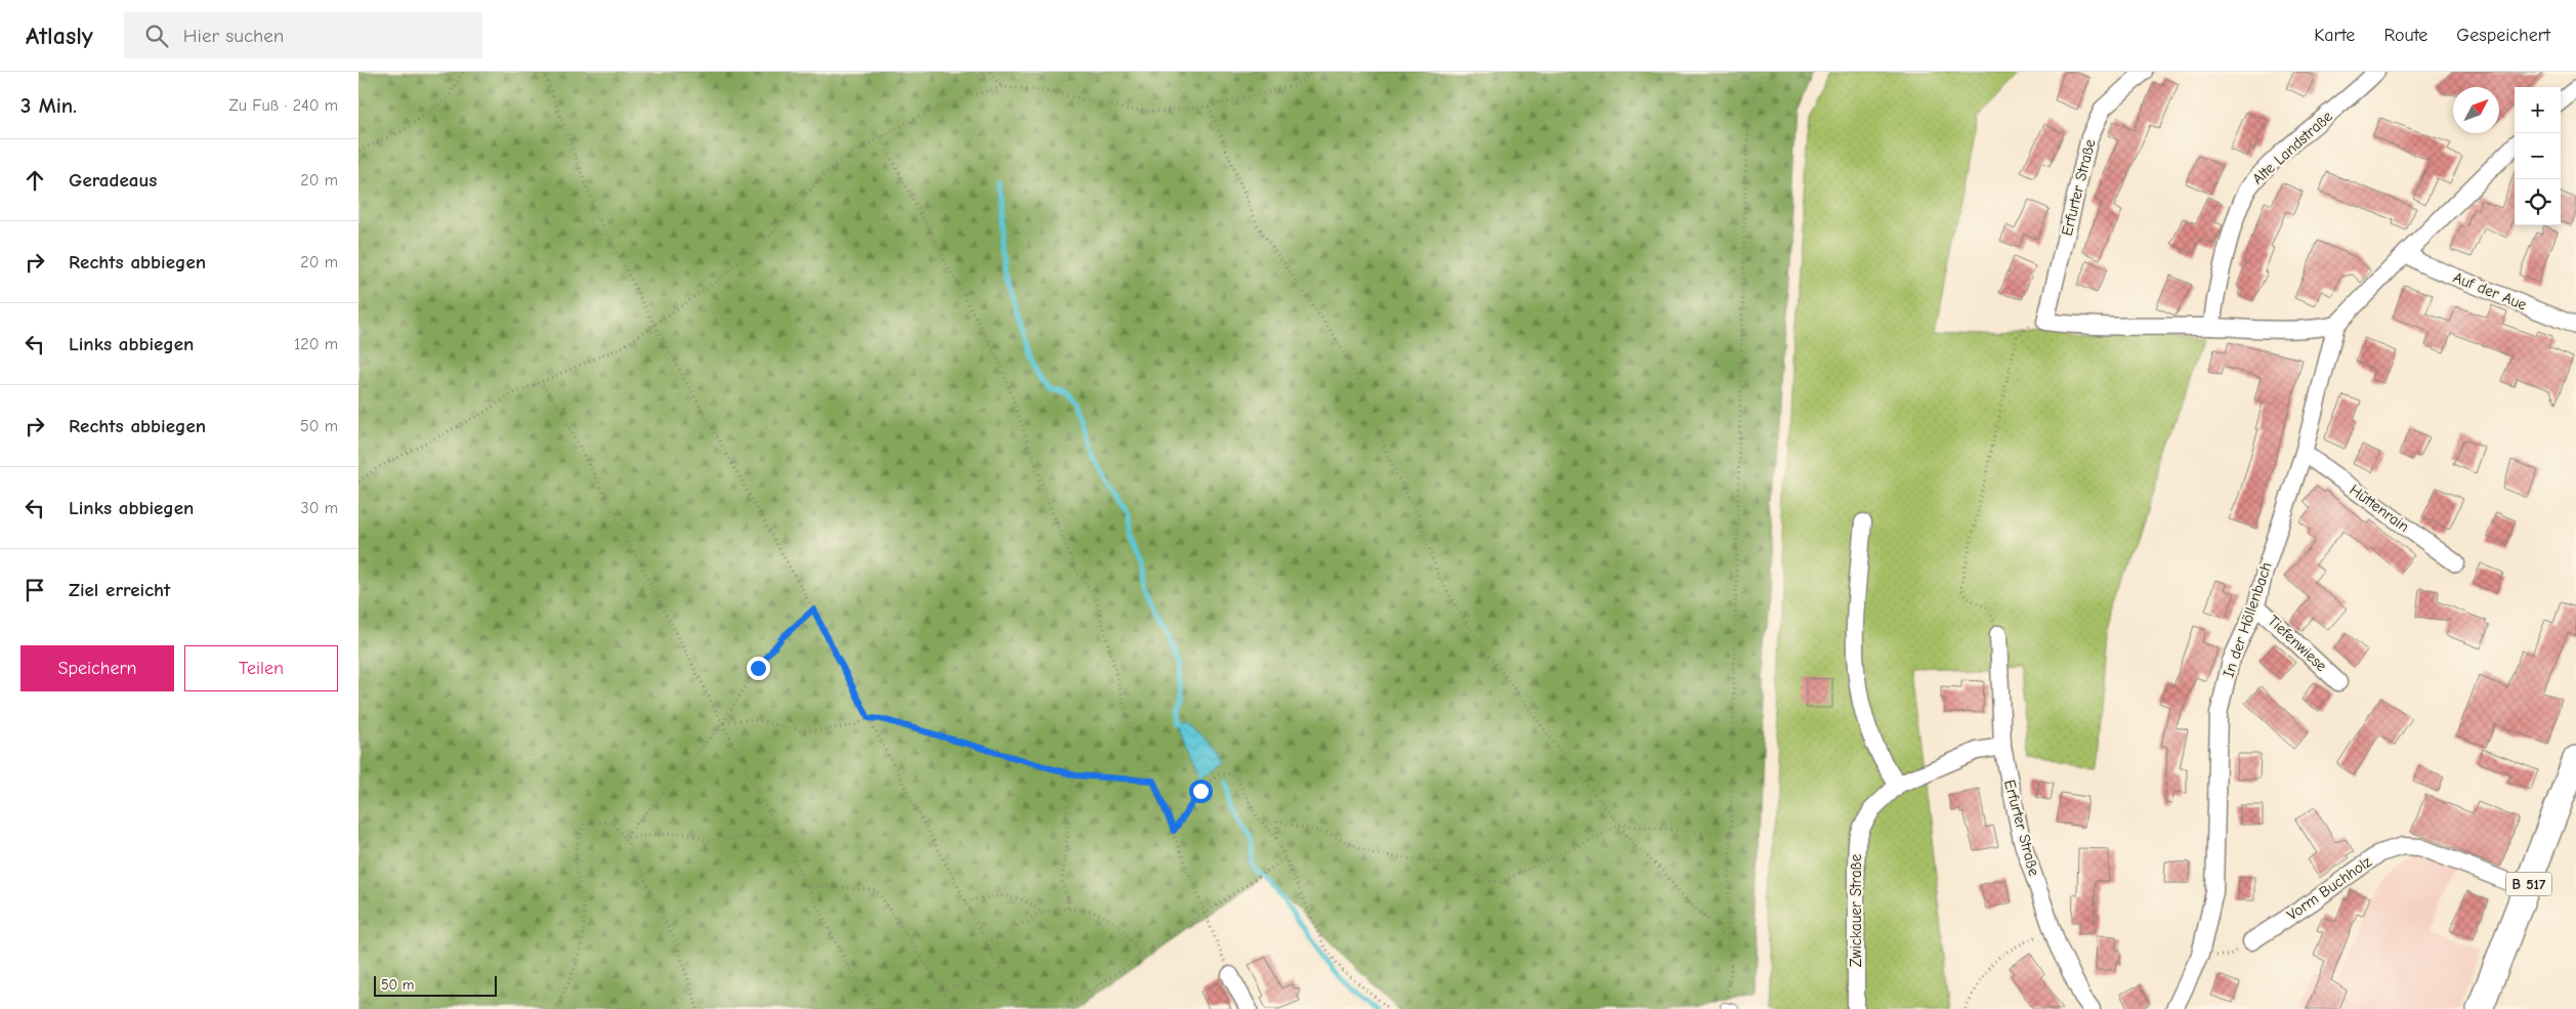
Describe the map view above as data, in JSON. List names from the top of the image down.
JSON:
{
  "streets": {
    "main road": ["B 517"],
    "street": [
      "Alte Landstraße",
      "Erfurter Straße",
      "Auf der Aue",
      "Hüttenrain",
      "In der Höllenbach",
      "Tiefenwiese",
      "Vorm Buchholz",
      "Zwickauer Straße"
    ]
  },
  "crossings": [
    ["Erfurter Straße", "Zwickauer Straße"],
    ["Hüttenrain", "In der Höllenbach"],
    ["In der Höllenbach", "Tiefenwiese"],
    ["B 517", "Vorm Buchholz"]
  ],
  "scale_bar": "50 m",
  "north": "top right",
  "page": {
    "header": "Atlasly",
    "search": "Hier suchen",
    "nav": ["Karte", "Route", "Gespeichert"],
    "heading": ["3 Min.", "Zu Fuß · 240 m"],
    "map_buttons": ["+", "−"],
    "list": [
      ["Geradeaus", "20 m"],
      ["Rechts abbiegen", "20 m"],
      ["Links abbiegen", "120 m"],
      ["Rechts abbiegen", "50 m"],
      ["Links abbiegen", "30 m"],
      "Ziel erreicht"
    ],
    "buttons": ["Speichern", "Teilen"],
    "scale": "50 m"
  }
}
